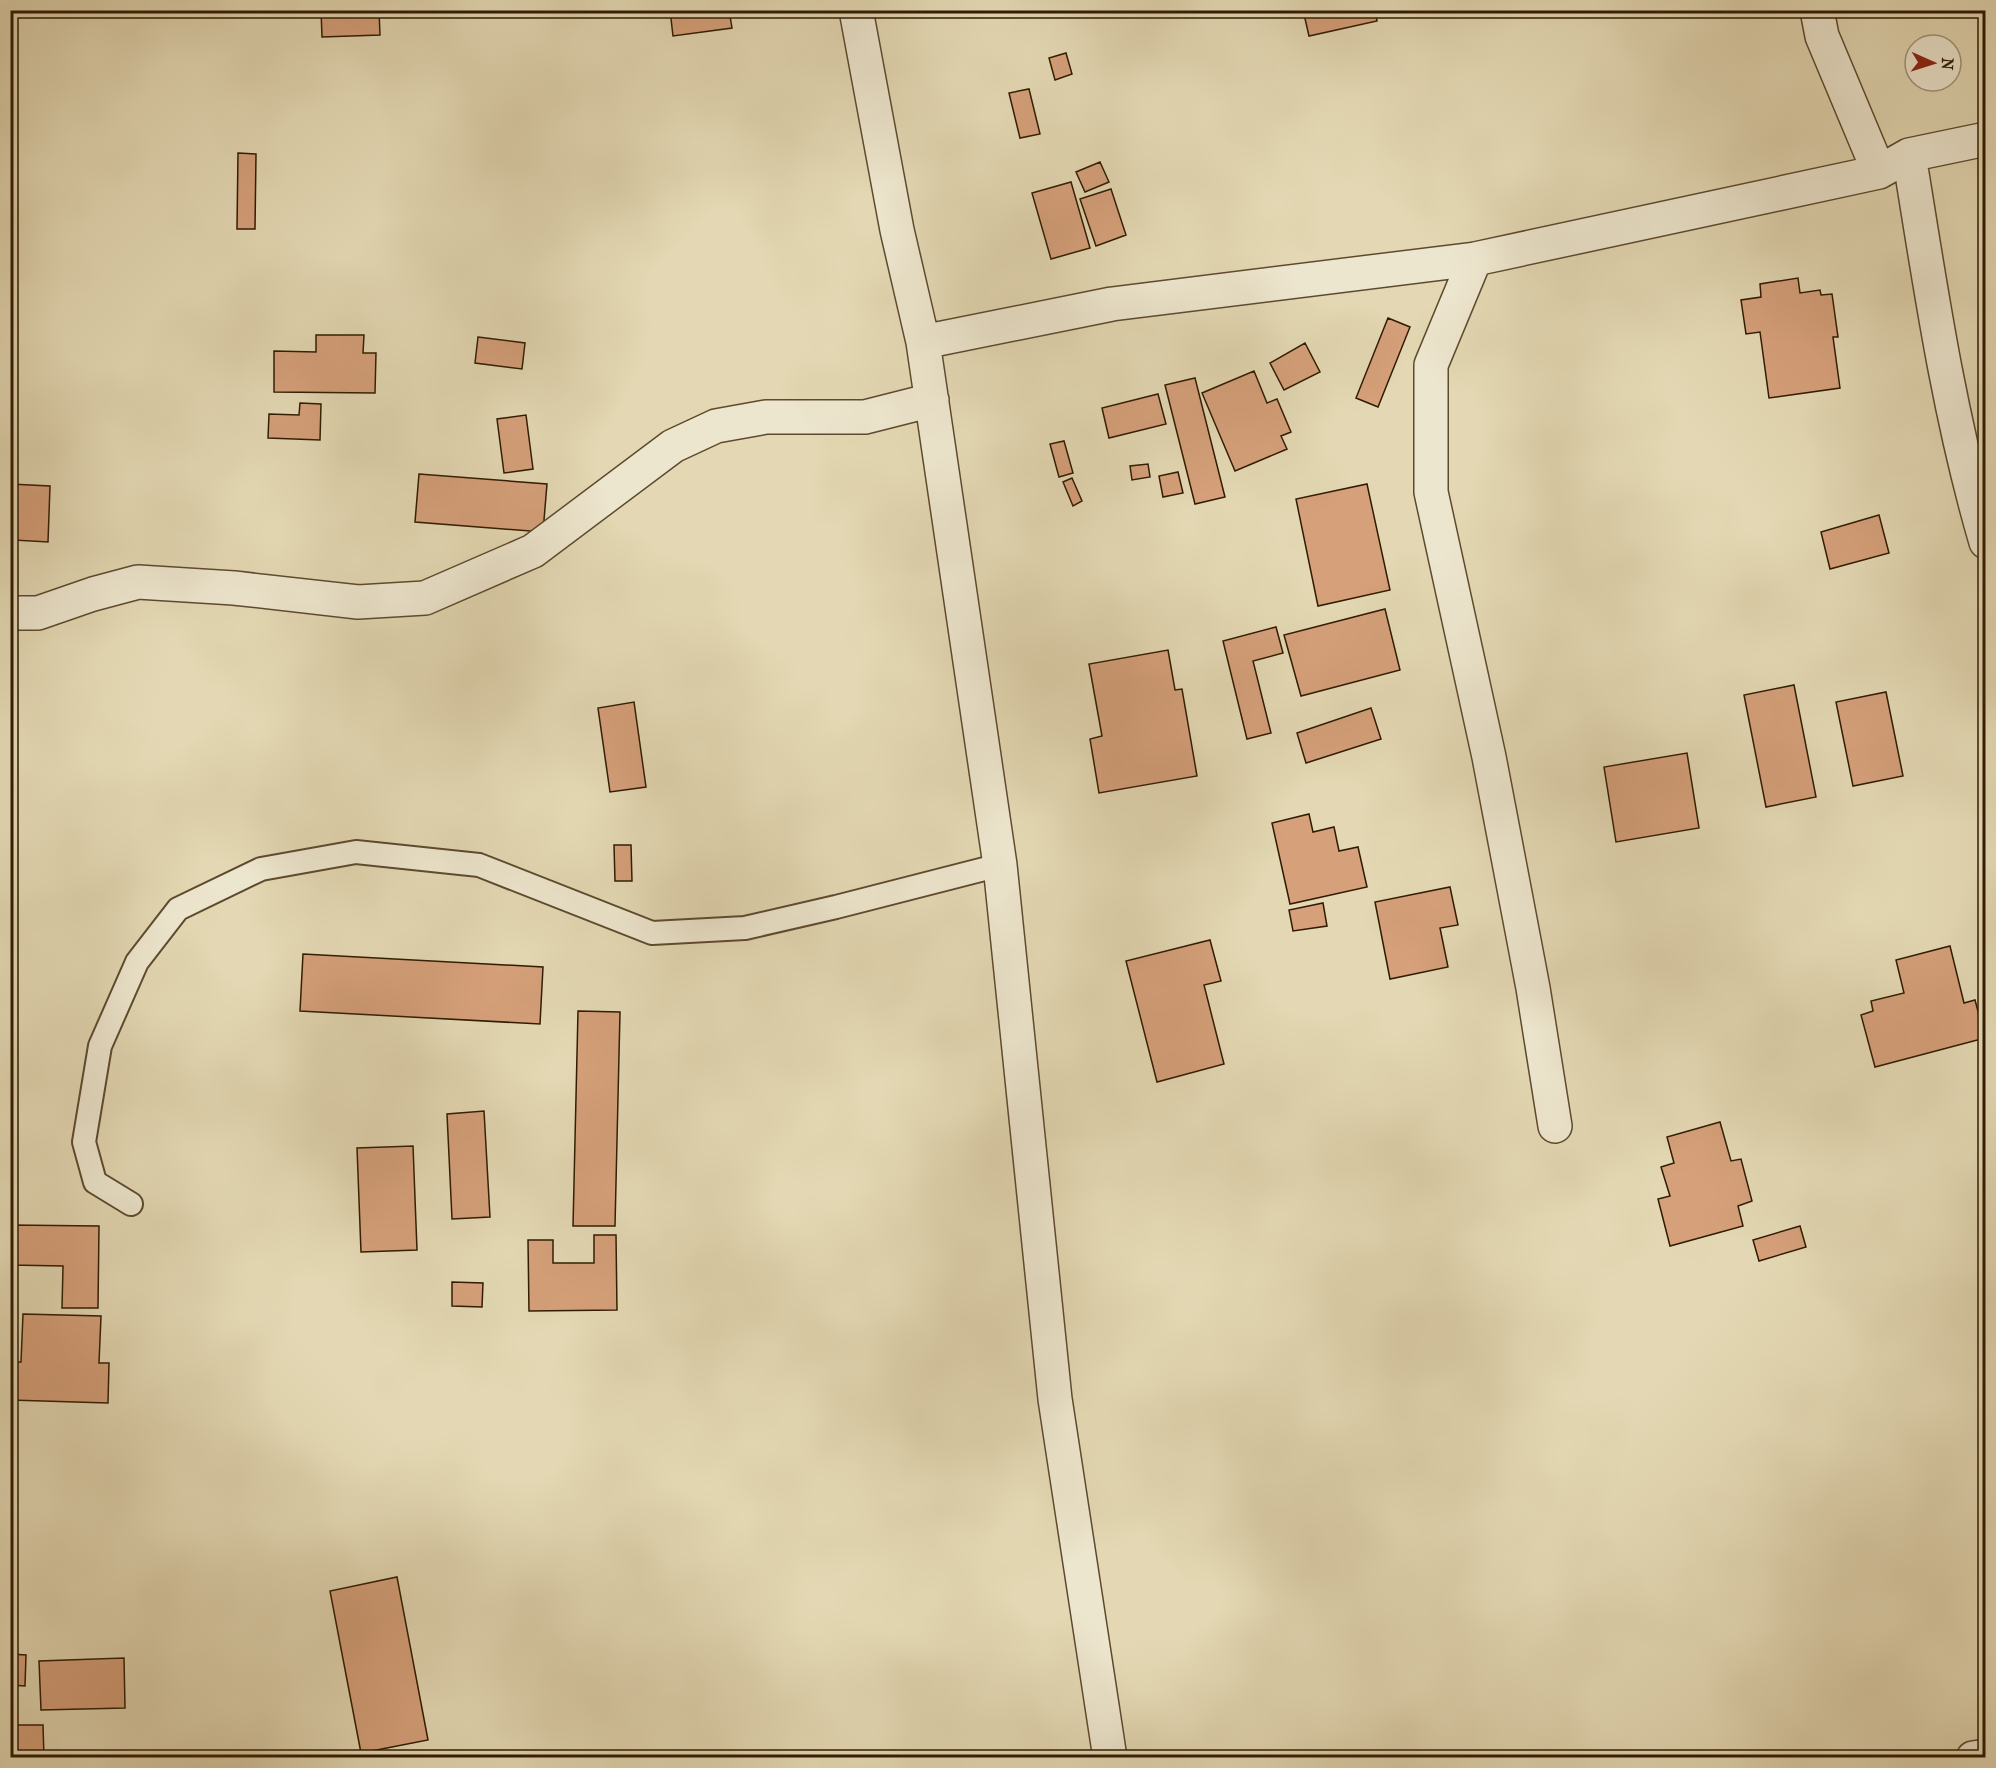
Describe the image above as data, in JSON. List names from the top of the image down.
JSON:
{
  "north": "right"
}
